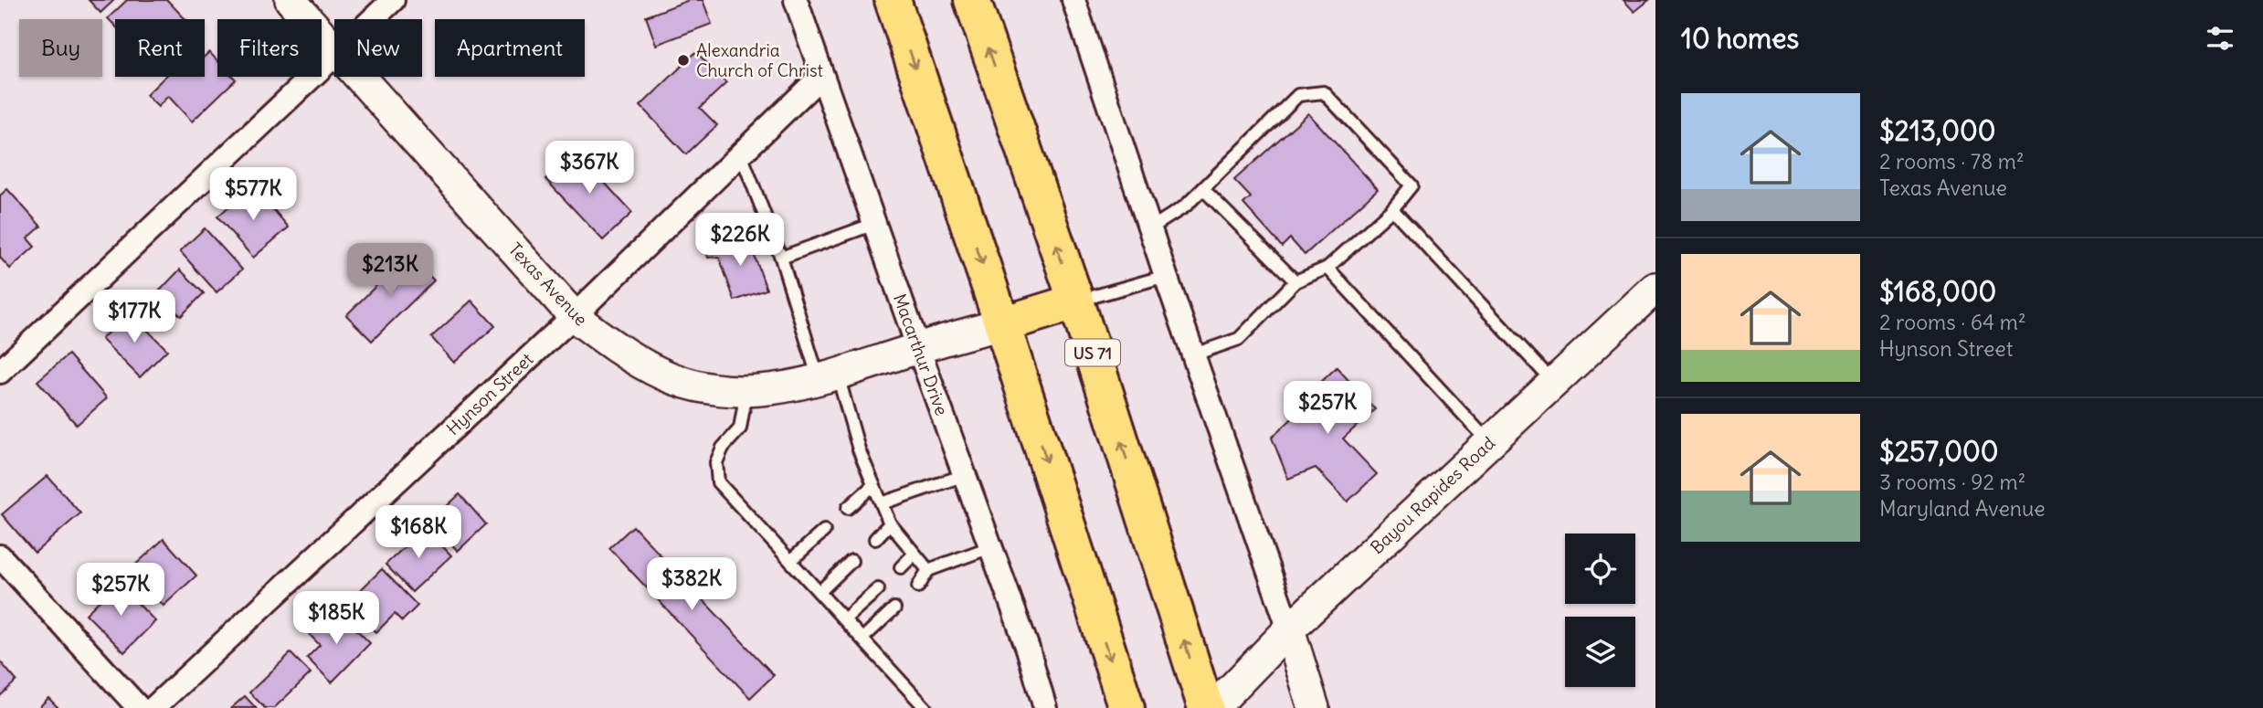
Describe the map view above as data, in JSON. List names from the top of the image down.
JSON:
{
  "streets": {
    "highway": ["US 71"],
    "street": [
      "Texas Avenue",
      "Macarthur Drive",
      "Hynson Street",
      "Bayou Rapides Road"
    ]
  },
  "crossings": [
    ["Texas Avenue", "Macarthur Drive"],
    ["Texas Avenue", "Hynson Street"],
    ["Macarthur Drive", "Hynson Street"]
  ],
  "places": ["Alexandria Church of Christ"],
  "page": {
    "heading": "10 homes",
    "chip": [
      "Buy",
      "Rent",
      "Filters",
      "New",
      "Apartment"
    ],
    "list": [
      {
        "name": "$213,000",
        "note": "2 rooms · 78 m² · Texas Avenue"
      },
      {
        "name": "$168,000",
        "note": "2 rooms · 64 m² · Hynson Street"
      },
      {
        "name": "$257,000",
        "note": "3 rooms · 92 m² · Maryland Avenue"
      }
    ],
    "price": [
      "$367K",
      "$577K",
      "$226K",
      "$213K",
      "$177K",
      "$257K",
      "$168K",
      "$382K",
      "$257K",
      "$185K"
    ]
  }
}
